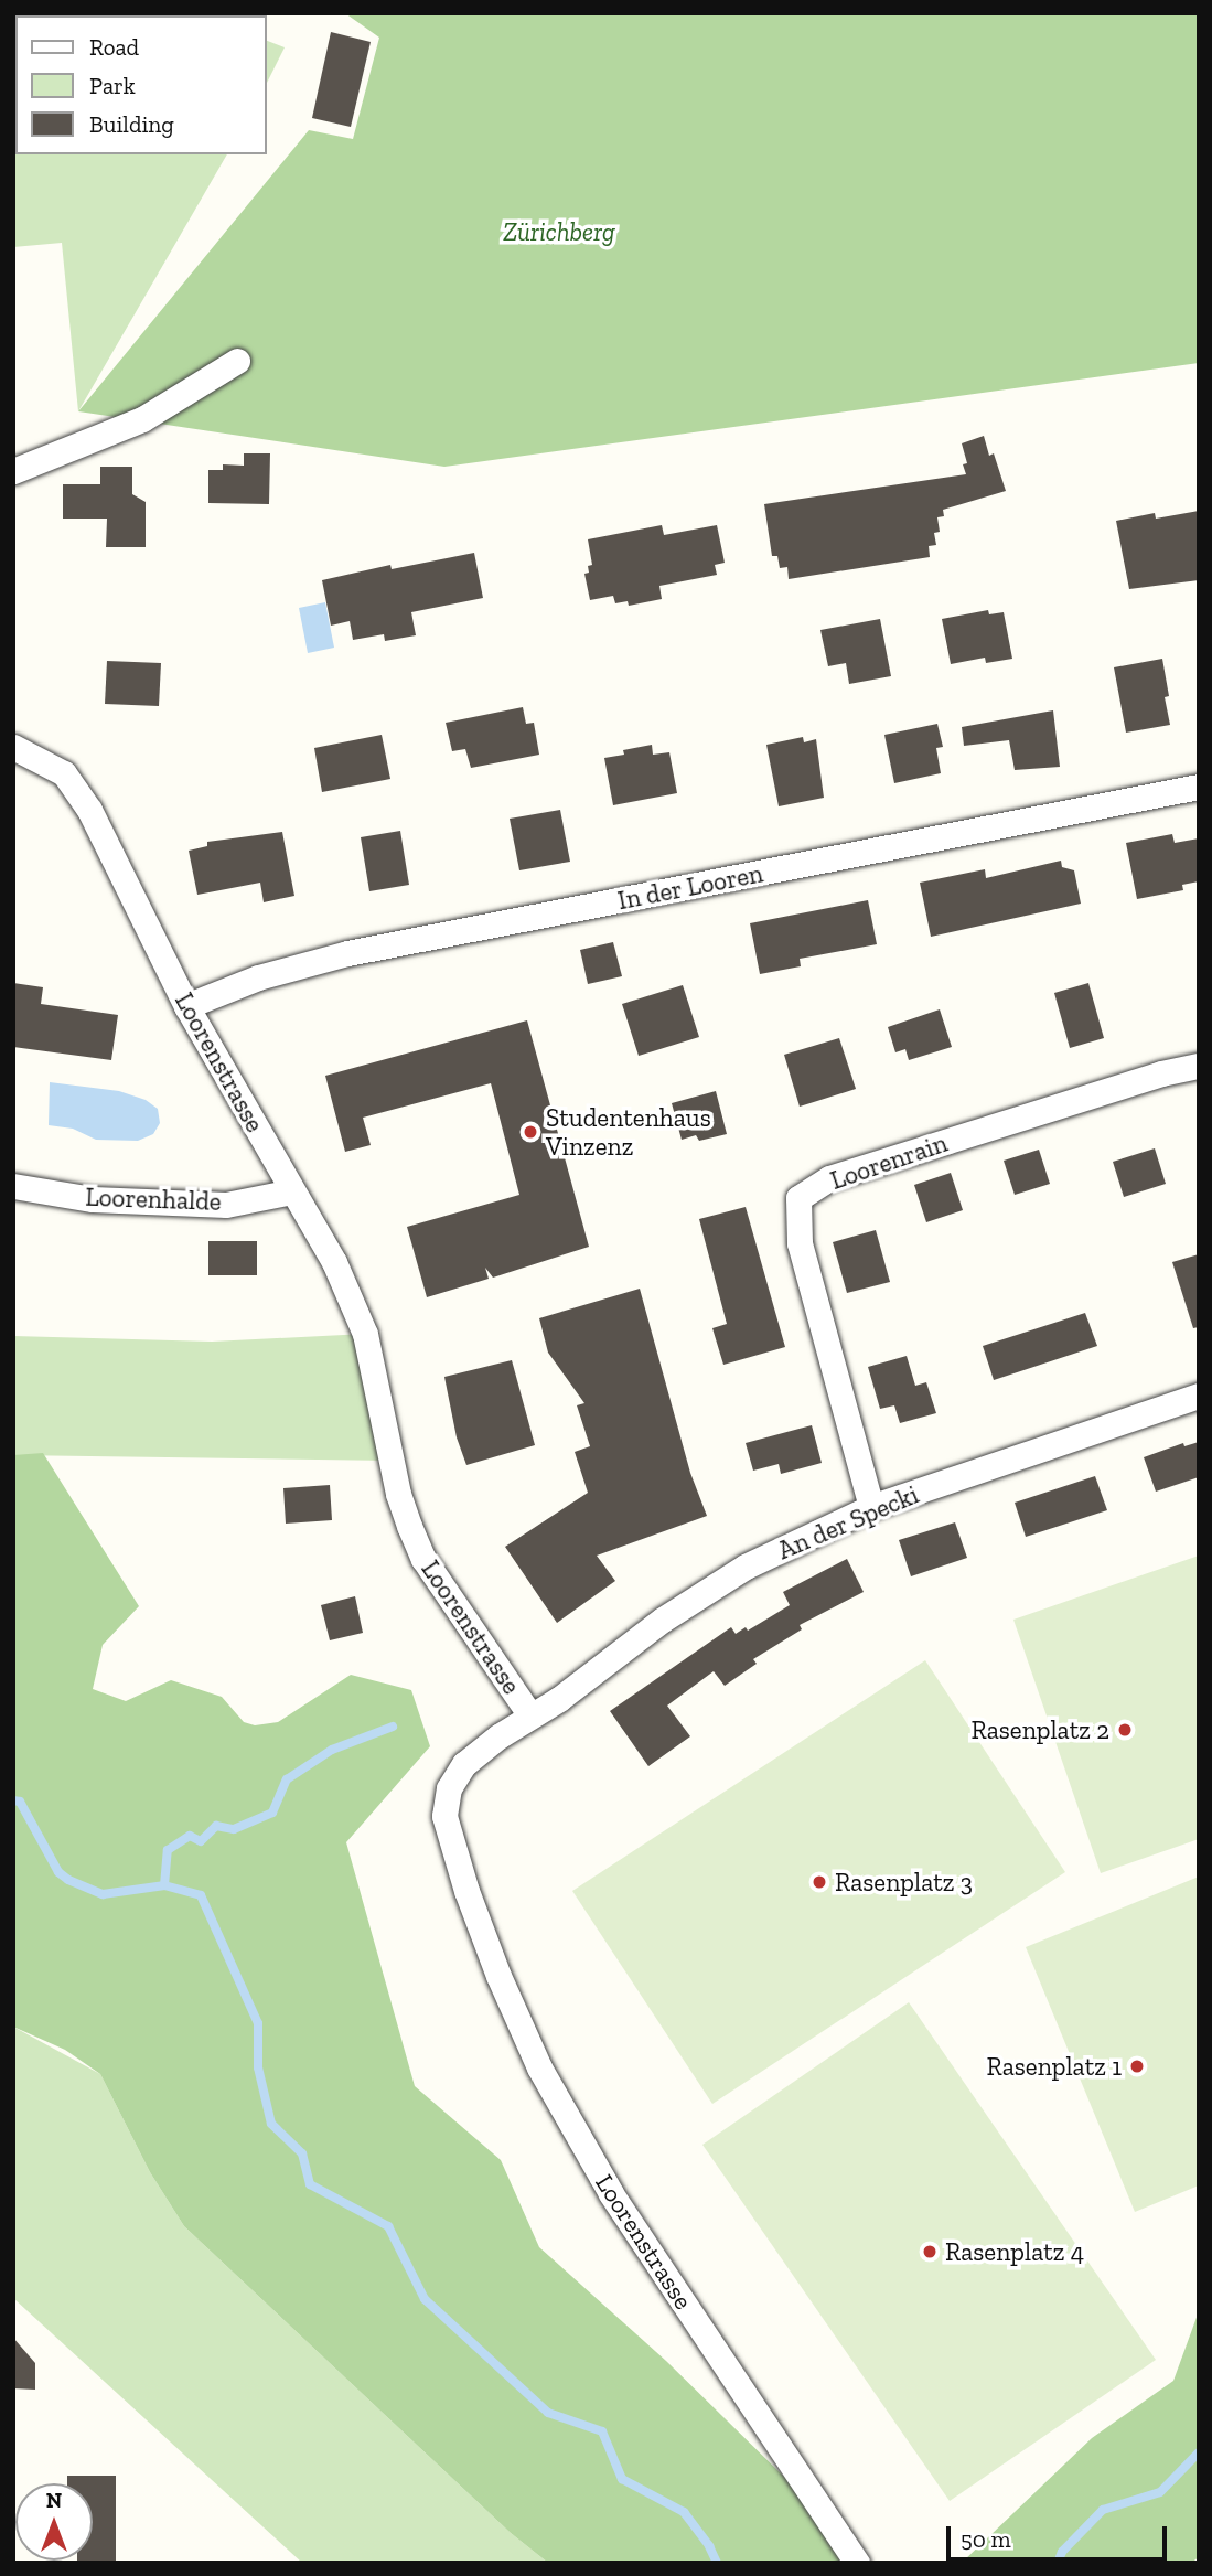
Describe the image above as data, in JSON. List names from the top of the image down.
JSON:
{
  "streets": {
    "street": [
      "In der Looren",
      "Loorenstrasse",
      "Loorenrain",
      "Loorenhalde",
      "An der Specki"
    ]
  },
  "crossings": [
    ["In der Looren", "Loorenstrasse"],
    ["Loorenstrasse", "Loorenhalde"],
    ["Loorenstrasse", "An der Specki"],
    ["Loorenrain", "An der Specki"]
  ],
  "parks": ["Zürichberg"],
  "places": [
    "Studentenhaus Vinzenz",
    "Rasenplatz 2",
    "Rasenplatz 3",
    "Rasenplatz 1",
    "Rasenplatz 4"
  ],
  "legend": ["Road", "Park", "Building"],
  "scale_bar": "50 m",
  "north": "top"
}
